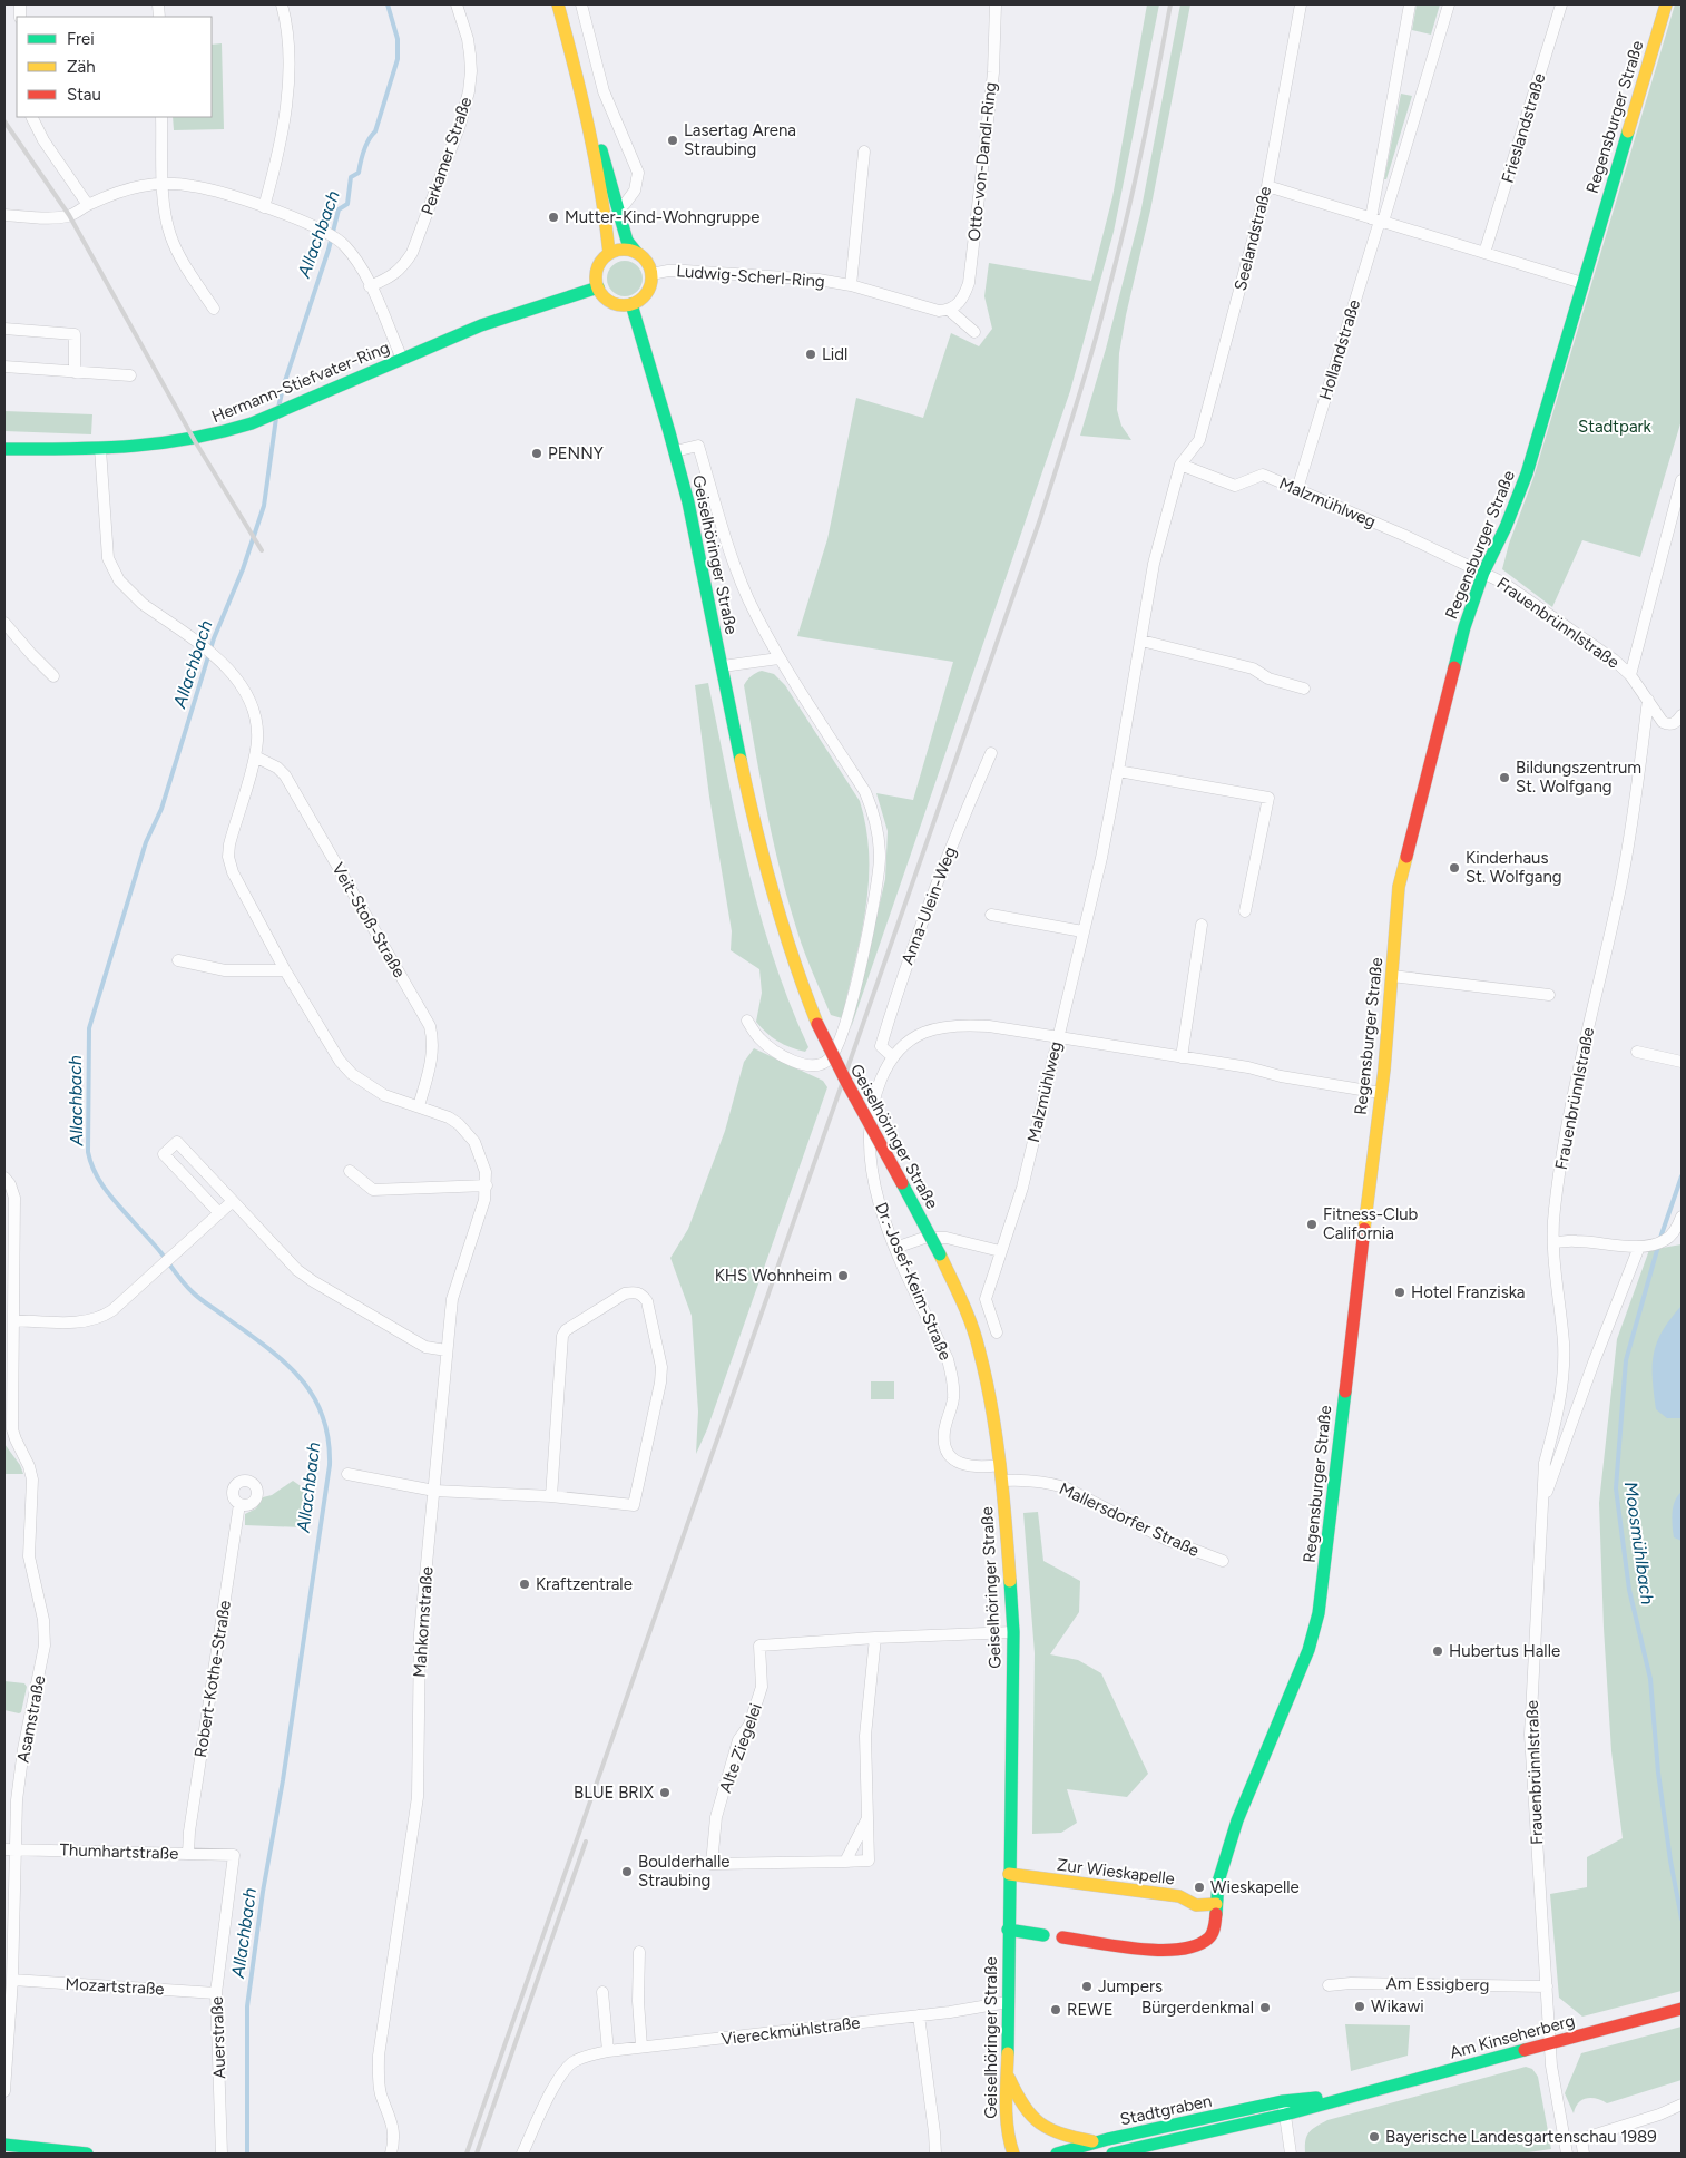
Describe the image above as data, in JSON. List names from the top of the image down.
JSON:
{
  "streets": {
    "main road": [
      "Regensburger Straße",
      "Hermann-Stiefvater-Ring",
      "Geiselhöringer Straße",
      "Zur Wieskapelle",
      "Am Kinseherberg",
      "Stadtgraben"
    ],
    "street": [
      "Frieslandstraße",
      "Perkamer Straße",
      "Otto-von-Dandl-Ring",
      "Seelandstraße",
      "Ludwig-Scherl-Ring",
      "Hollandstraße",
      "Malzmühlweg",
      "Frauenbrünnlstraße",
      "Anna-Ulein-Weg",
      "Veit-Stoß-Straße",
      "Dr.-Josef-Keim-Straße",
      "Mallersdorfer Straße",
      "Mahkornstraße",
      "Robert-Kothe-Straße",
      "Asamstraße",
      "Alte Ziegelei",
      "Thumhartstraße",
      "Am Essigberg",
      "Mozartstraße",
      "Viereckmühlstraße",
      "Auerstraße"
    ]
  },
  "crossings": [
    ["Regensburger Straße", "Malzmühlweg"],
    ["Regensburger Straße", "Frauenbrünnlstraße"],
    ["Regensburger Straße", "Dr.-Josef-Keim-Straße"],
    ["Regensburger Straße", "Zur Wieskapelle"],
    ["Otto-von-Dandl-Ring", "Ludwig-Scherl-Ring"],
    ["Seelandstraße", "Malzmühlweg"],
    ["Ludwig-Scherl-Ring", "Hermann-Stiefvater-Ring"],
    ["Ludwig-Scherl-Ring", "Geiselhöringer Straße"],
    ["Hollandstraße", "Malzmühlweg"],
    ["Hermann-Stiefvater-Ring", "Geiselhöringer Straße"],
    ["Malzmühlweg", "Frauenbrünnlstraße"],
    ["Malzmühlweg", "Dr.-Josef-Keim-Straße"],
    ["Geiselhöringer Straße", "Dr.-Josef-Keim-Straße"],
    ["Geiselhöringer Straße", "Mallersdorfer Straße"],
    ["Geiselhöringer Straße", "Alte Ziegelei"],
    ["Geiselhöringer Straße", "Zur Wieskapelle"],
    ["Geiselhöringer Straße", "Viereckmühlstraße"],
    ["Frauenbrünnlstraße", "Am Essigberg"],
    ["Frauenbrünnlstraße", "Am Kinseherberg"],
    ["Anna-Ulein-Weg", "Dr.-Josef-Keim-Straße"],
    ["Robert-Kothe-Straße", "Thumhartstraße"],
    ["Asamstraße", "Thumhartstraße"],
    ["Asamstraße", "Mozartstraße"],
    ["Thumhartstraße", "Auerstraße"],
    ["Mozartstraße", "Auerstraße"],
    ["Am Kinseherberg", "Stadtgraben"]
  ],
  "water": ["Allachbach", "Moosmühlbach"],
  "parks": ["Stadtpark"],
  "places": [
    "Lasertag Arena Straubing",
    "Mutter-Kind-Wohngruppe",
    "Lidl",
    "PENNY",
    "Bildungszentrum St. Wolfgang",
    "Kinderhaus St. Wolfgang",
    "Fitness-Club California",
    "KHS Wohnheim",
    "Hotel Franziska",
    "Kraftzentrale",
    "Hubertus Halle",
    "BLUE BRIX",
    "Boulderhalle Straubing",
    "Wieskapelle",
    "Jumpers",
    "Wikawi",
    "Bürgerdenkmal",
    "REWE",
    "Bayerische Landesgartenschau 1989"
  ],
  "legend": ["Frei", "Zäh", "Stau"]
}
